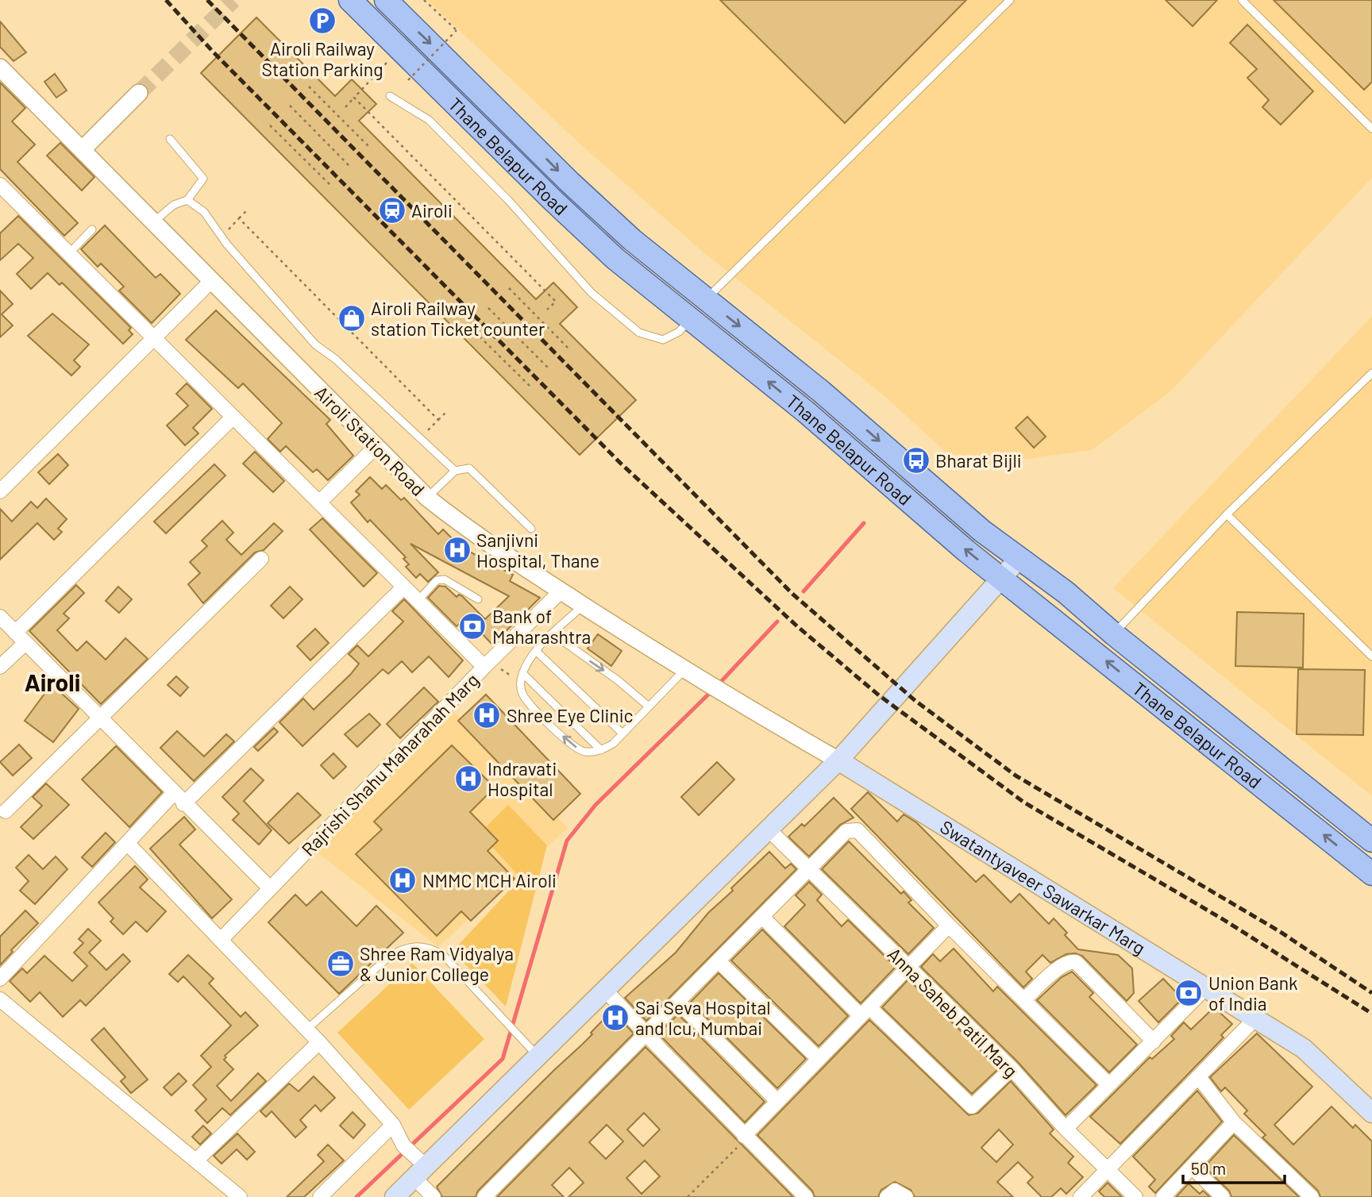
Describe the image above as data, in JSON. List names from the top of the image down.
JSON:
{
  "streets": {
    "main road": ["Thane Belapur Road", "Swatantyaveer Sawarkar Marg"],
    "street": ["Airoli Station Road", "Rajrishi Shahu Maharahah Marg", "Anna Saheb Patil Marg"]
  },
  "crossings": [
    ["Airoli Station Road", "Rajrishi Shahu Maharahah Marg"],
    ["Airoli Station Road", "Swatantyaveer Sawarkar Marg"]
  ],
  "districts": ["Airoli"],
  "places": {
    "parking": ["Airoli Railway Station Parking"],
    "station": ["Airoli"],
    "shop": ["Airoli Railway station Ticket counter"],
    "bus stop": ["Bharat Bijli"],
    "hospital": [
      "Sanjivni Hospital, Thane",
      "Shree Eye Clinic",
      "Indravati Hospital",
      "NMMC MCH Airoli",
      "Sai Seva Hospital and Icu, Mumbai"
    ],
    "bank": ["Bank of Maharashtra", "Union Bank of India"],
    "office": ["Shree Ram Vidyalya & Junior College"]
  },
  "scale_bar": "50 m"
}
